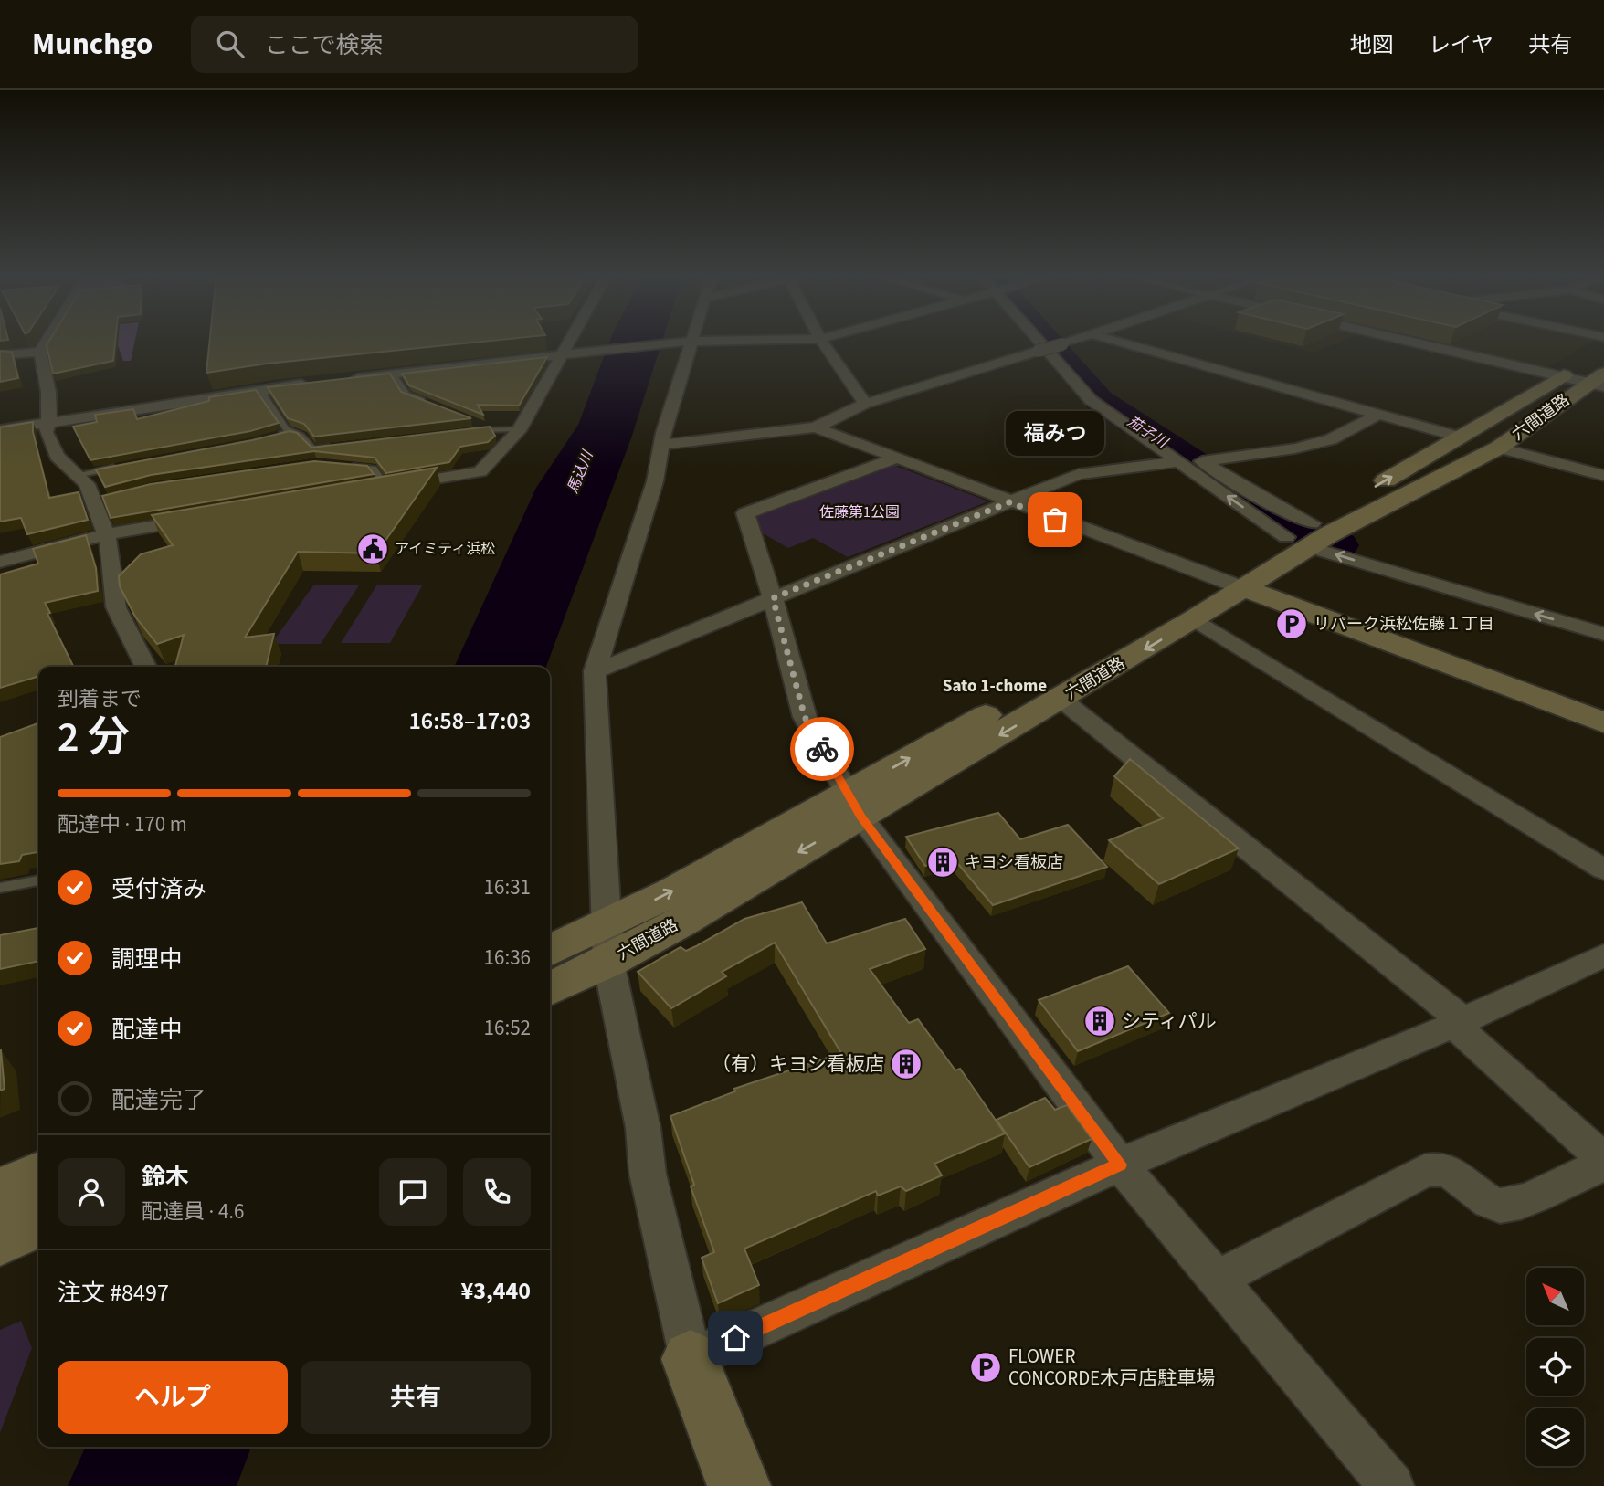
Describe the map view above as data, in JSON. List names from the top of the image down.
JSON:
{
  "streets": {
    "street": ["六間道路"]
  },
  "districts": ["Sato 1-chome"],
  "water": ["茄子川", "馬込川"],
  "parks": ["佐藤第1公園"],
  "places": {
    "other": ["福みつ"],
    "public building": ["アイミティ浜松"],
    "parking": ["リパーク浜松佐藤１丁目", "FLOWER CONCORDE木戸店駐車場"],
    "building": ["キヨシ看板店", "シティパル", "（有）キヨシ看板店"]
  },
  "north": "top left",
  "page": {
    "header": "Munchgo",
    "search": "ここで検索",
    "nav": ["地図", "レイヤ", "共有"],
    "bubble": "福みつ",
    "heading": ["2 分", "到着まで", "16:58–17:03"],
    "panel": [
      "鈴木",
      "配達員 · 4.6",
      "注文 #8497",
      "¥3,440"
    ],
    "bar": "配達中 · 170 m",
    "list": [
      ["受付済み", "16:31"],
      ["調理中", "16:36"],
      ["配達中", "16:52"],
      "配達完了"
    ],
    "buttons": ["ヘルプ", "共有"]
  }
}
